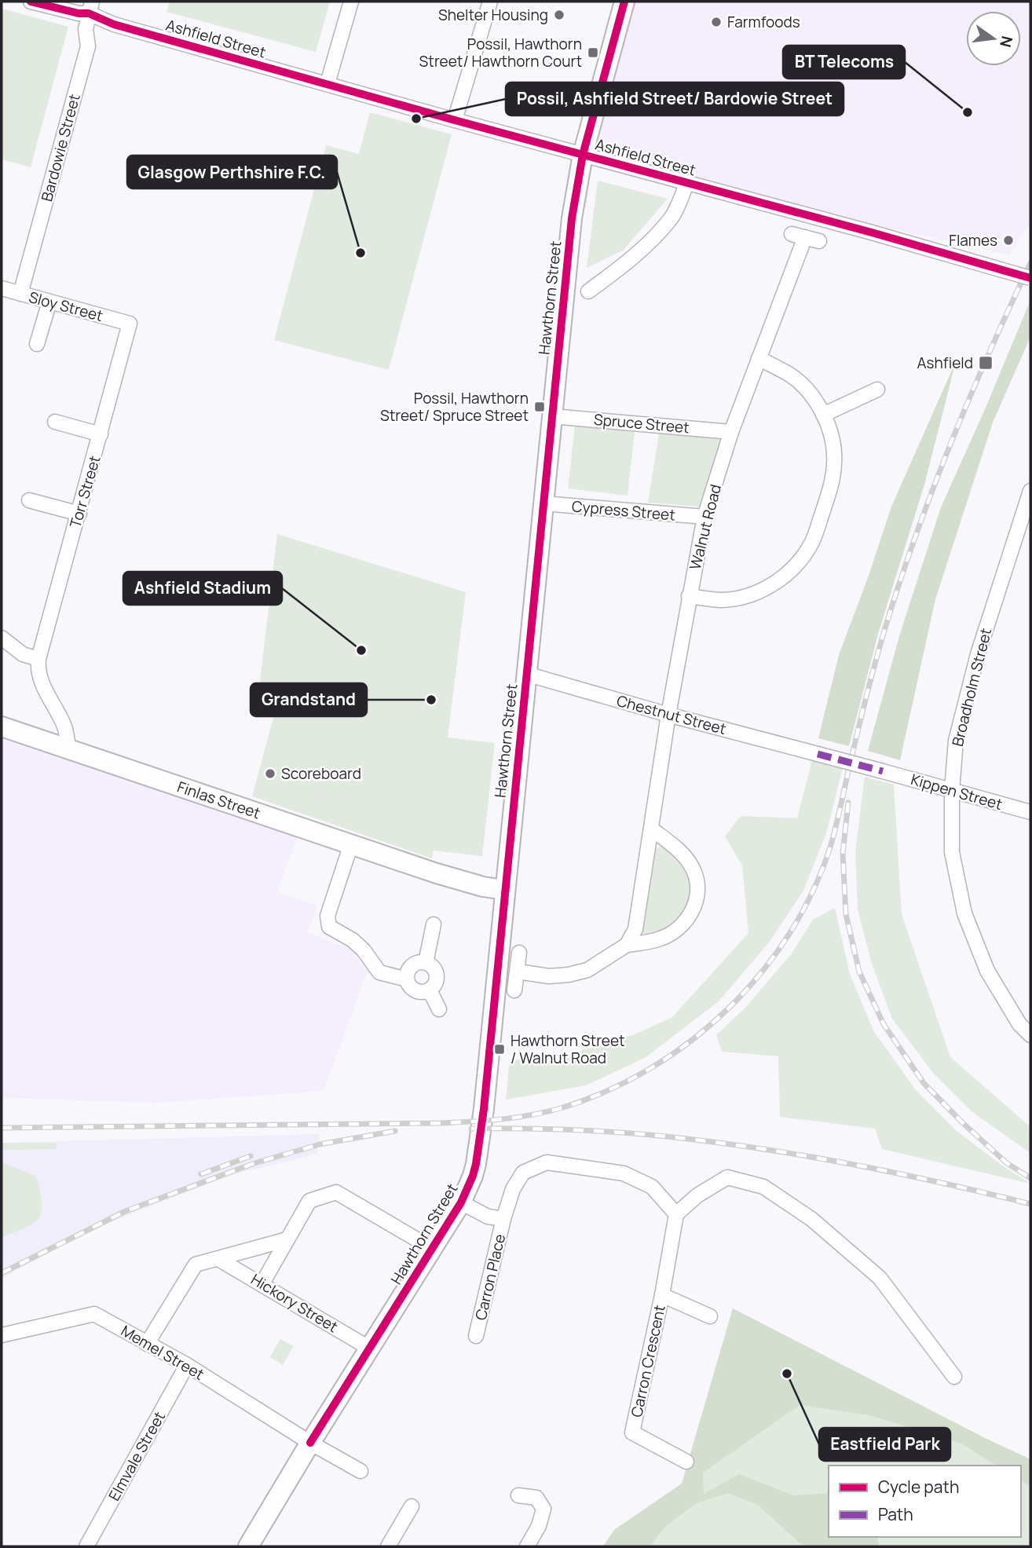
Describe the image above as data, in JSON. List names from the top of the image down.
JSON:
{
  "streets": {
    "main road": ["Hawthorn Street", "Finlas Street"],
    "street": [
      "Ashfield Street",
      "Bardowie Street",
      "Sloy Street",
      "Spruce Street",
      "Torr Street",
      "Cypress Street",
      "Walnut Road",
      "Broadholm Street",
      "Chestnut Street",
      "Kippen Street",
      "Carron Place",
      "Hickory Street",
      "Memel Street",
      "Carron Crescent",
      "Elmvale Street"
    ]
  },
  "crossings": [
    ["Ashfield Street", "Bardowie Street"],
    ["Ashfield Street", "Hawthorn Street"],
    ["Bardowie Street", "Sloy Street"],
    ["Hawthorn Street", "Spruce Street"],
    ["Hawthorn Street", "Cypress Street"],
    ["Hawthorn Street", "Chestnut Street"],
    ["Hawthorn Street", "Finlas Street"],
    ["Hawthorn Street", "Hickory Street"],
    ["Hawthorn Street", "Memel Street"],
    ["Sloy Street", "Torr Street"],
    ["Spruce Street", "Walnut Road"],
    ["Cypress Street", "Walnut Road"],
    ["Walnut Road", "Chestnut Street"],
    ["Broadholm Street", "Kippen Street"],
    ["Chestnut Street", "Kippen Street"],
    ["Memel Street", "Elmvale Street"]
  ],
  "places": {
    "other": [
      "Shelter Housing",
      "Farmfoods",
      "BT Telecoms",
      "Possil, Ashfield Street/ Bardowie Street",
      "Flames",
      "Glasgow Perthshire F.C.",
      "Ashfield Stadium",
      "Grandstand",
      "Scoreboard",
      "Eastfield Park"
    ],
    "transit": [
      "Possil, Hawthorn Street/ Hawthorn Court",
      "Ashfield",
      "Possil, Hawthorn Street/ Spruce Street",
      "Hawthorn Street / Walnut Road"
    ]
  },
  "legend": ["Cycle path", "Path"],
  "north": "right"
}
